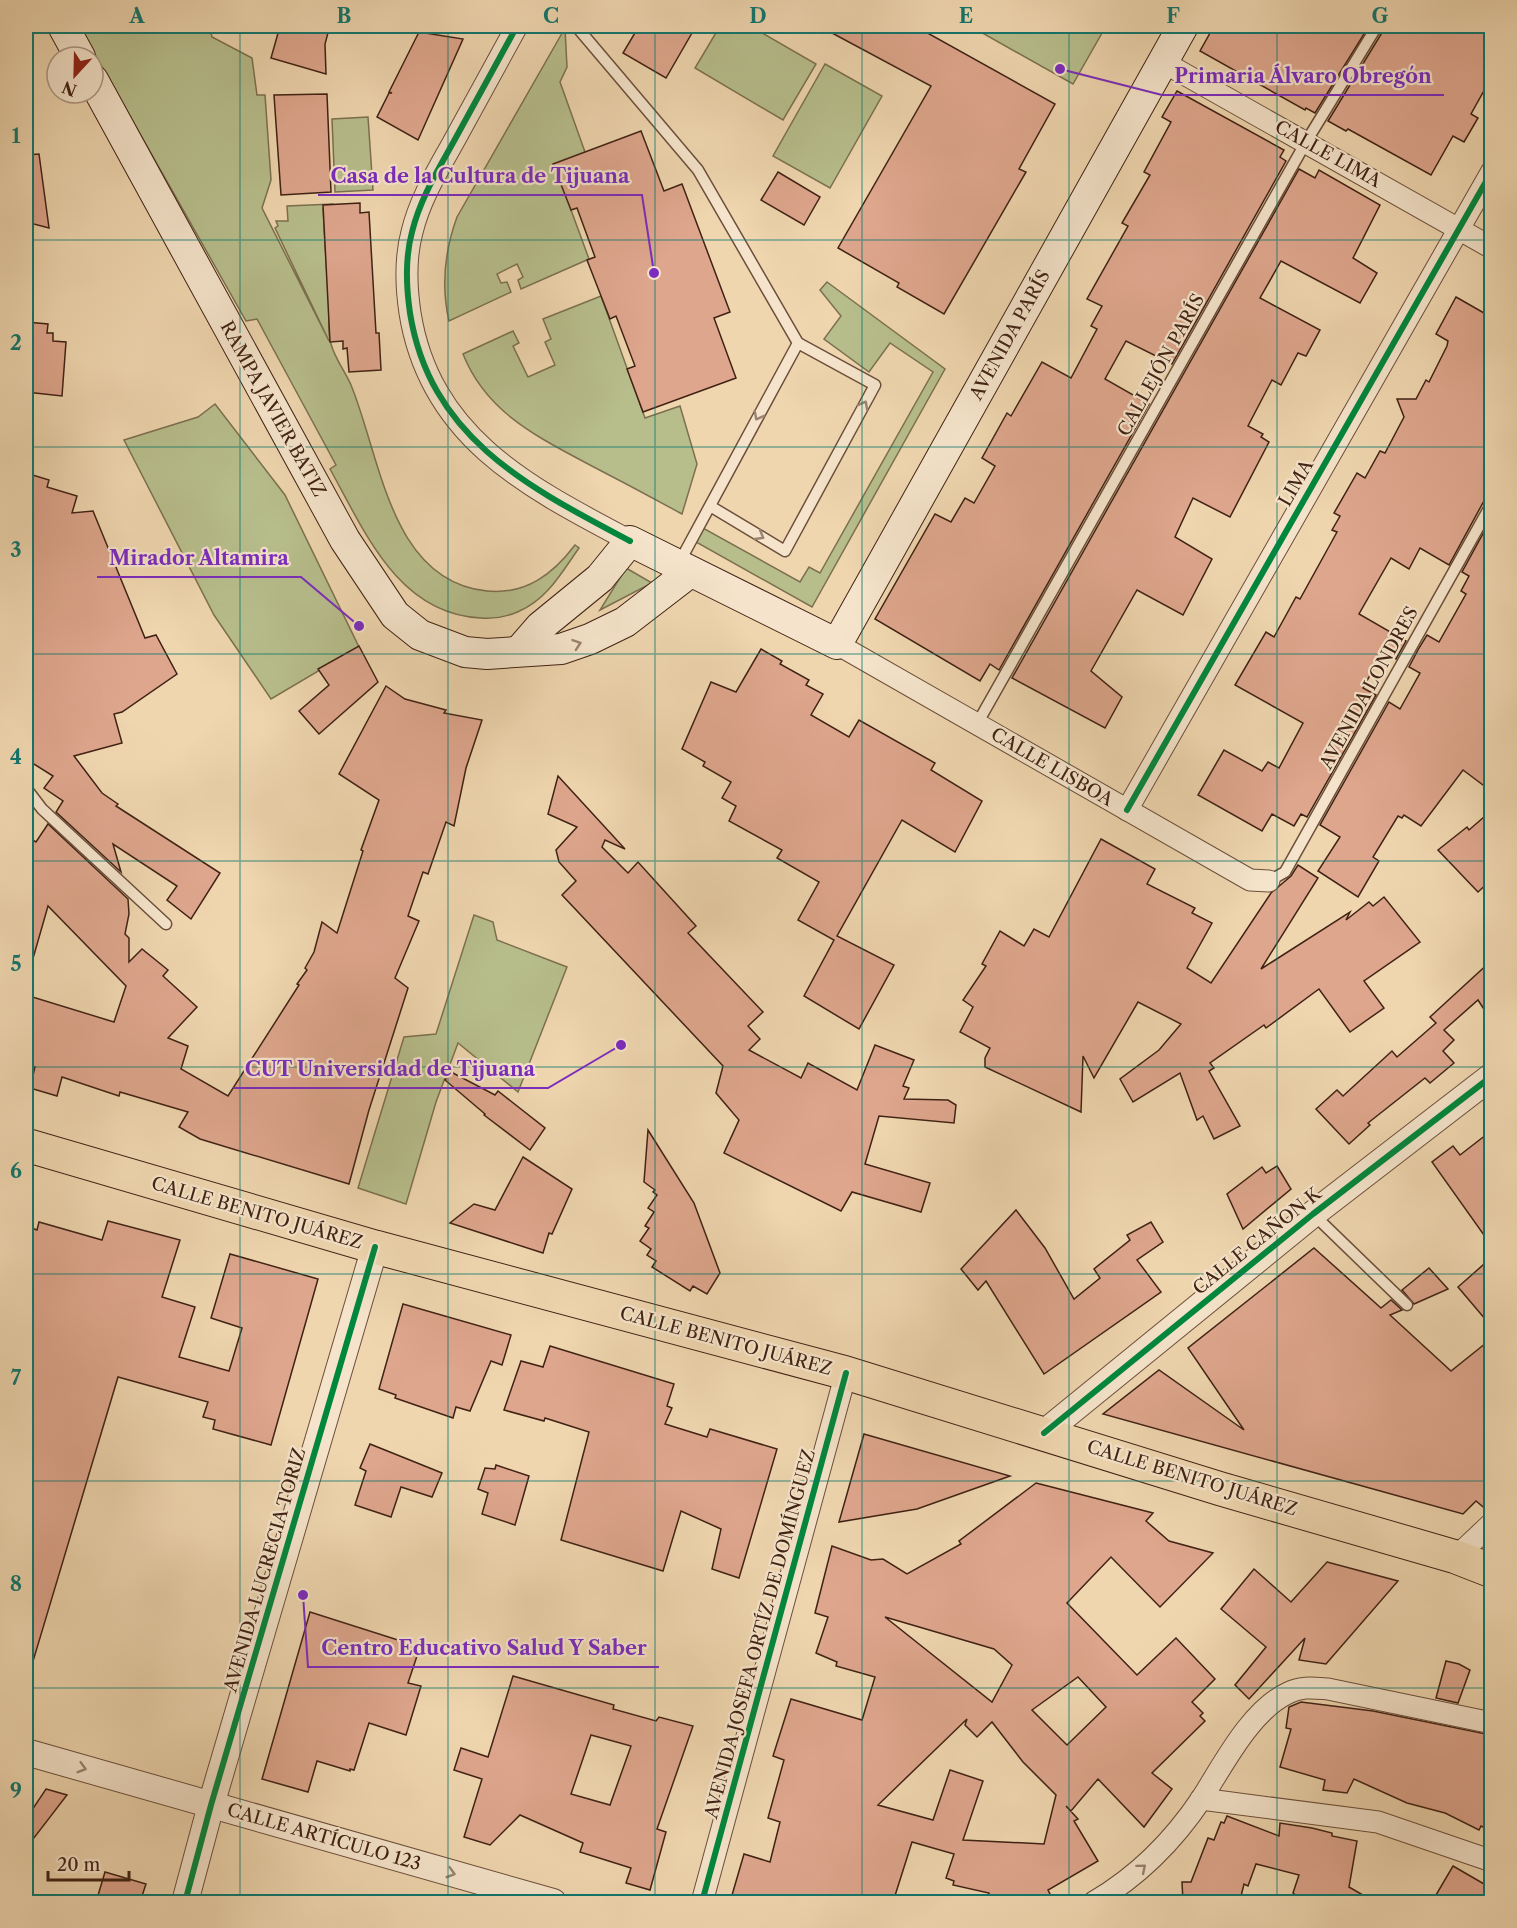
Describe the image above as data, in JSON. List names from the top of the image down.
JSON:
{
  "streets": {
    "main road": ["AVENIDA PARÍS", "RAMPA JAVIER BATIZ", "CALLE BENITO JUÁREZ"],
    "street": [
      "CALLE LIMA",
      "LIMA",
      "CALLE LISBOA",
      "CALLE CAÑON K",
      "AVENIDA LUCRECIA TORIZ",
      "AVENIDA JOSEFA ORTÍZ DE DOMÍNGUEZ",
      "CALLE ARTÍCULO 123"
    ],
    "lane": ["CALLEJÓN PARÍS", "AVENIDA LONDRES"]
  },
  "crossings": [
    ["CALLE LIMA", "AVENIDA PARÍS"],
    ["CALLE LIMA", "CALLEJÓN PARÍS"],
    ["CALLE LIMA", "LIMA"],
    ["AVENIDA PARÍS", "CALLE LISBOA"],
    ["CALLEJÓN PARÍS", "CALLE LISBOA"],
    ["LIMA", "CALLE LISBOA"],
    ["AVENIDA LONDRES", "CALLE LISBOA"],
    ["CALLE BENITO JUÁREZ", "CALLE CAÑON K"],
    ["CALLE BENITO JUÁREZ", "AVENIDA LUCRECIA TORIZ"],
    ["CALLE BENITO JUÁREZ", "AVENIDA JOSEFA ORTÍZ DE DOMÍNGUEZ"],
    ["AVENIDA LUCRECIA TORIZ", "CALLE ARTÍCULO 123"]
  ],
  "one_way": ["CALLE ARTÍCULO 123"],
  "places": [
    "Primaria Álvaro Obregón",
    "Casa de la Cultura de Tijuana",
    "Mirador Altamira",
    "CUT Universidad de Tijuana",
    "Centro Educativo Salud Y Saber"
  ],
  "scale_bar": "20 m",
  "north": "bottom",
  "grid": {
    "columns": [
      "A",
      "B",
      "C",
      "D",
      "E",
      "F",
      "G"
    ],
    "rows": [
      "1",
      "2",
      "3",
      "4",
      "5",
      "6",
      "7",
      "8",
      "9"
    ]
  }
}
